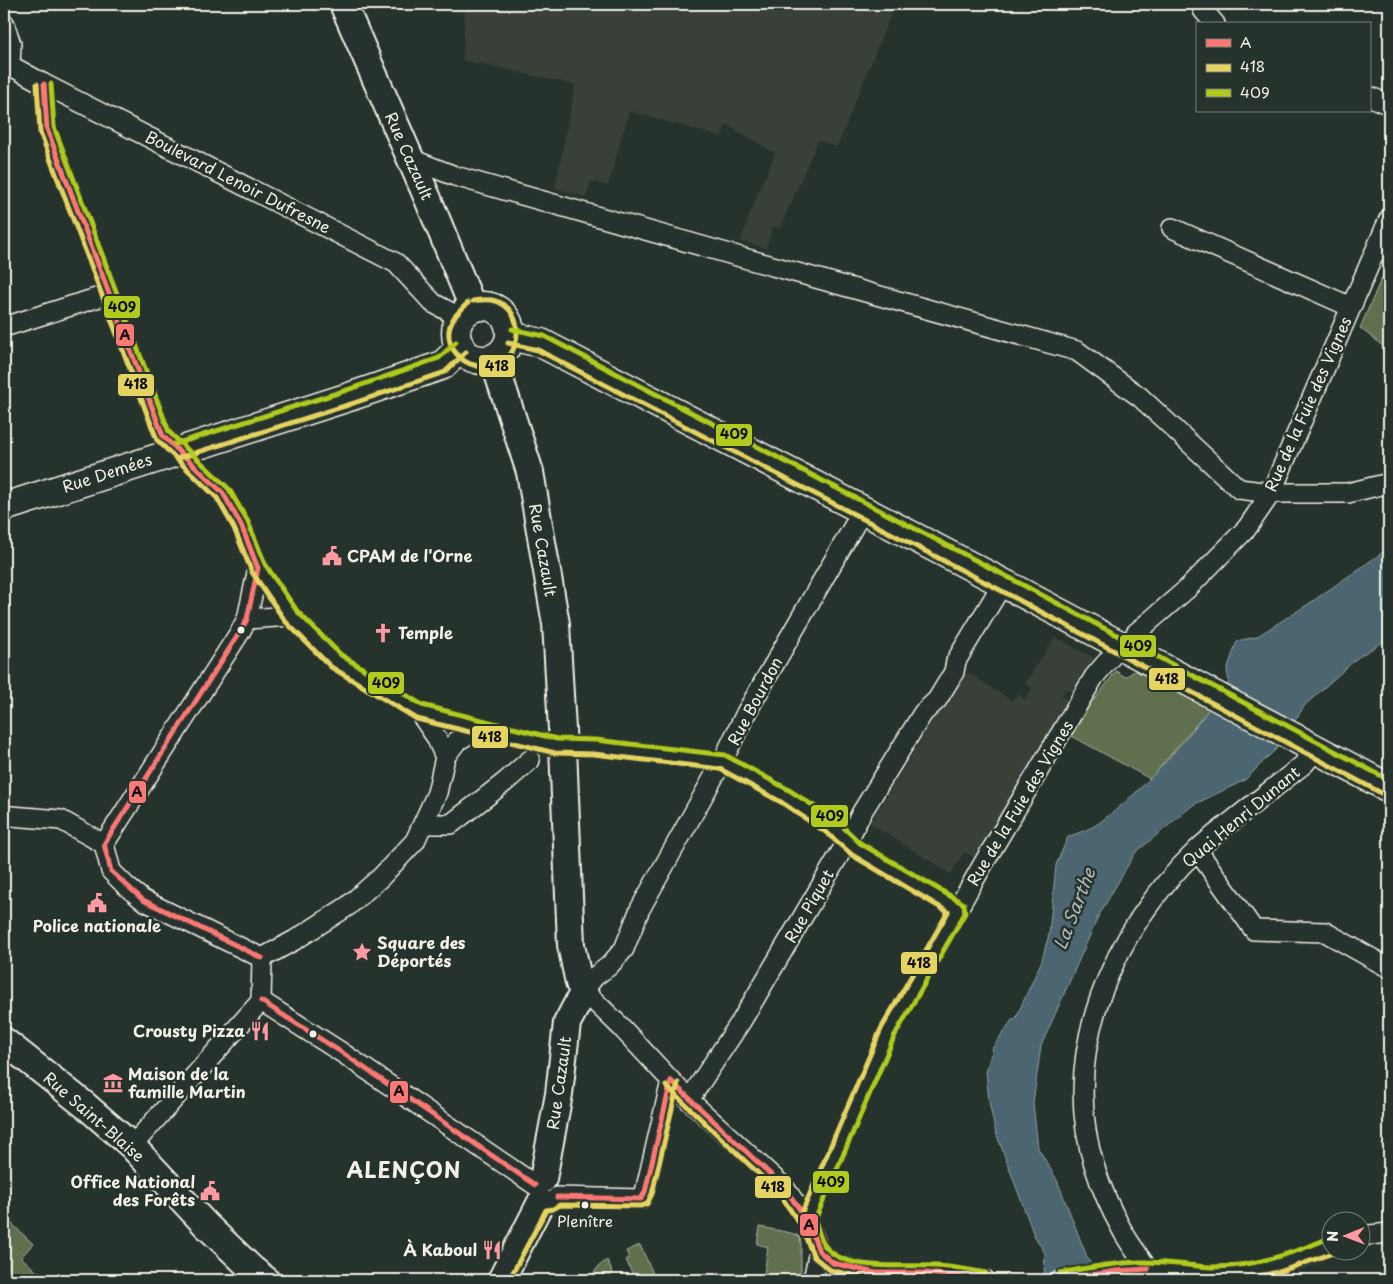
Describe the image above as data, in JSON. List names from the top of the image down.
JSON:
{
  "streets": {
    "main road": ["Rue Demées"],
    "street": [
      "Rue Cazault",
      "Boulevard Lenoir Dufresne",
      "Rue de la Fuie des Vignes",
      "Rue Bourdon",
      "Quai Henri Dunant",
      "Rue Piquet",
      "Rue Saint-Blaise"
    ]
  },
  "crossings": [
    ["Rue Cazault", "Boulevard Lenoir Dufresne"],
    ["Rue Cazault", "Rue Demées"],
    ["Rue Cazault", "Rue Bourdon"],
    ["Boulevard Lenoir Dufresne", "Rue Demées"]
  ],
  "districts": ["ALENÇON"],
  "water": ["La Sarthe"],
  "places": {
    "public building": ["CPAM de l'Orne", "Police nationale", "Office National des Forêts"],
    "church": ["Temple"],
    "place": ["Square des Déportés"],
    "restaurant": ["Crousty Pizza", "À Kaboul"],
    "museum": ["Maison de la famille Martin"],
    "other": ["Plenître"]
  },
  "lines": ["transit line A", "transit line 418", "transit line 409"],
  "legend": ["A", "418", "409"],
  "north": "left"
}
